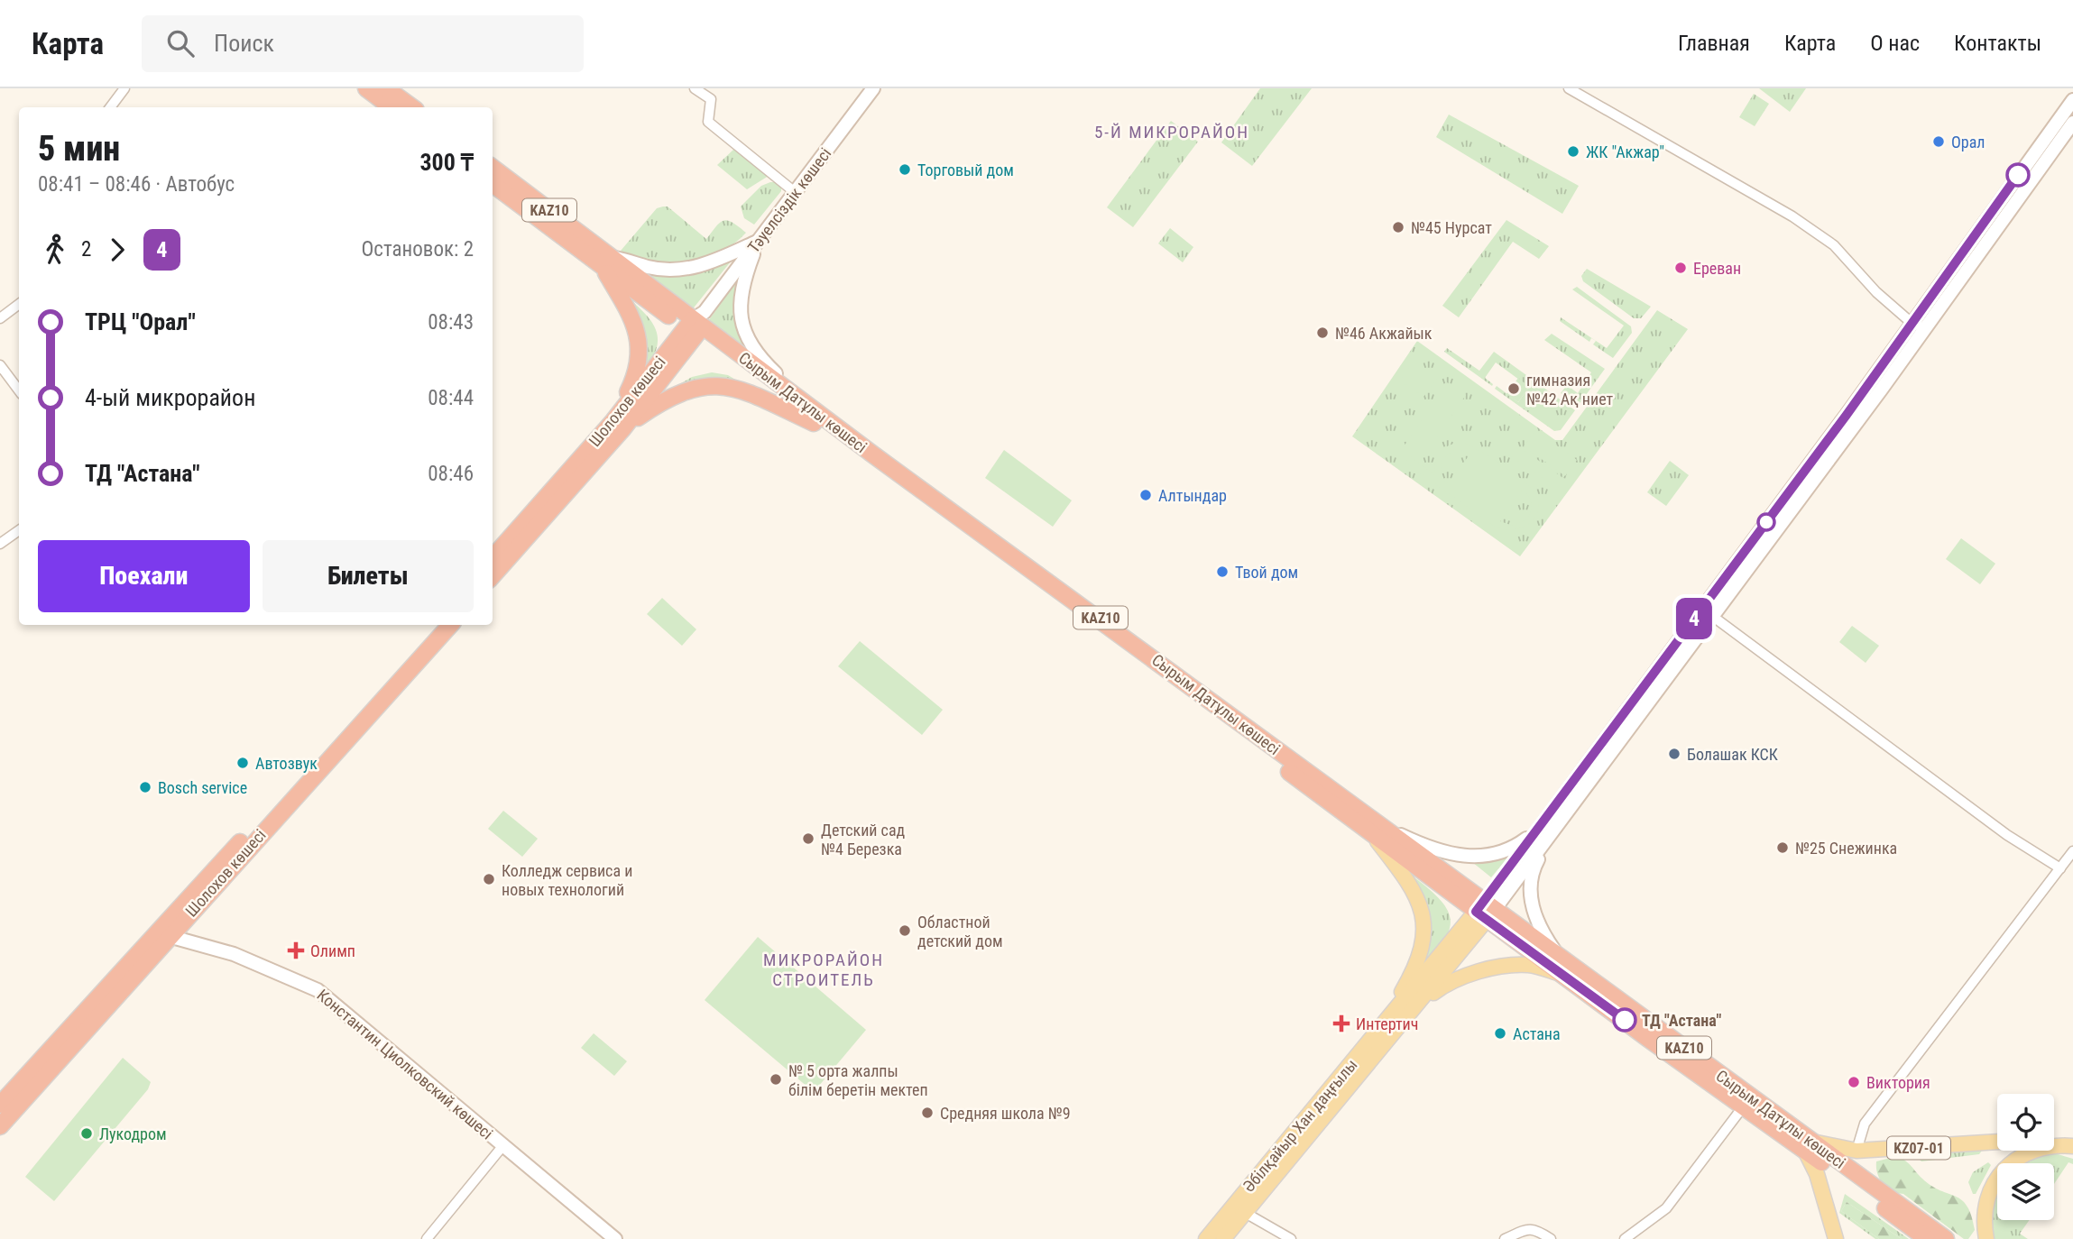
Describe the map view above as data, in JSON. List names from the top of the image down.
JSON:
{
  "streets": {
    "highway": ["KAZ10", "Шолохов көшесі", "Сырым Датұлы көшесі"],
    "main road": [
      "Тәуелсіздік көшесі",
      "Константин Циолковский көшесі",
      "Әбілқайыр Хан даңғылы",
      "KZ07-01"
    ]
  },
  "crossings": [
    ["Тәуелсіздік көшесі", "Шолохов көшесі"],
    ["Тәуелсіздік көшесі", "Сырым Датұлы көшесі"],
    ["Шолохов көшесі", "Сырым Датұлы көшесі"],
    ["Шолохов көшесі", "Константин Циолковский көшесі"],
    ["Сырым Датұлы көшесі", "Әбілқайыр Хан даңғылы"],
    ["Сырым Датұлы көшесі", "KZ07-01"]
  ],
  "districts": ["5-Й МИКРОРАЙОН", "МИКРОРАЙОН СТРОИТЕЛЬ"],
  "places": {
    "other": [
      "Орал",
      "ЖК \"Акжар\"",
      "Торговый дом",
      "№45 Нурсат",
      "Ереван",
      "№46 Акжайык",
      "гимназия №42 Ақ ниет",
      "Алтындар",
      "Твой дом",
      "Болашак КСК",
      "Автозвук",
      "Bosch service",
      "Детский сад №4 Березка",
      "№25 Снежинка",
      "Колледж сервиса и новых технологий",
      "Областной детский дом",
      "ТД \"Астана\"",
      "Астана",
      "№ 5 орта жалпы білім беретін мектеп",
      "Виктория",
      "Средняя школа №9",
      "Лукодром"
    ],
    "health": ["Олимп", "Интертич"]
  },
  "lines": ["bus line 4"],
  "page": {
    "header": "Карта",
    "search": "Поиск",
    "nav": [
      "Главная",
      "Карта",
      "О нас",
      "Контакты"
    ],
    "on_map": "4",
    "heading": ["5 мин", "08:41 – 08:46 · Автобус", "300 ₸"],
    "legs": ["2", "4", "Остановок: 2"],
    "list": [
      {
        "name": "ТРЦ \"Орал\"",
        "value": "08:43"
      },
      {
        "name": "4-ый микрорайон",
        "value": "08:44"
      },
      {
        "name": "ТД \"Астана\"",
        "value": "08:46"
      }
    ],
    "buttons": ["Поехали", "Билеты"]
  }
}
